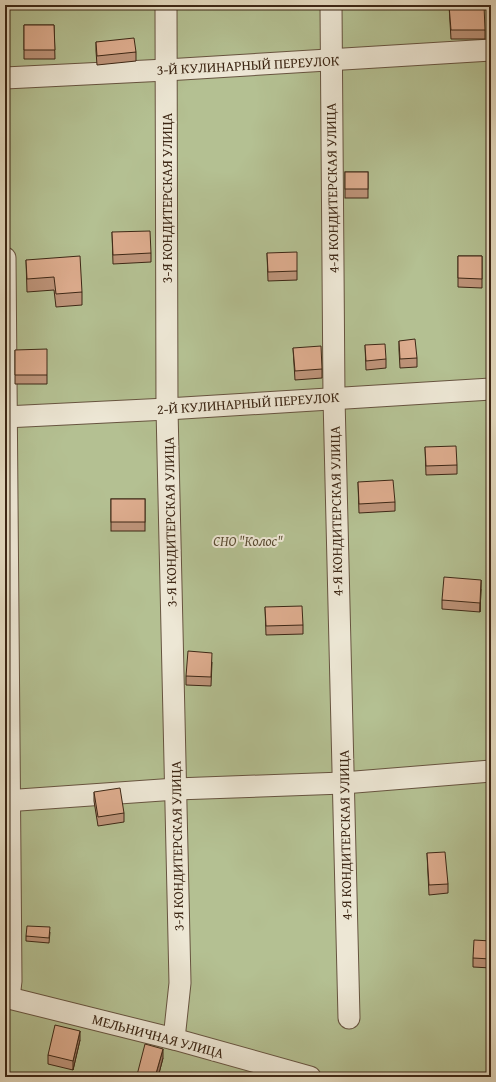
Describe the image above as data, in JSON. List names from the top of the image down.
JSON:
{
  "streets": {
    "lane": [
      "3-Й КУЛИНАРНЫЙ ПЕРЕУЛОК",
      "4-Я КОНДИТЕРСКАЯ УЛИЦА",
      "3-Я КОНДИТЕРСКАЯ УЛИЦА",
      "2-Й КУЛИНАРНЫЙ ПЕРЕУЛОК",
      "МЕЛЬНИЧНАЯ УЛИЦА"
    ]
  },
  "crossings": [
    ["3-Й КУЛИНАРНЫЙ ПЕРЕУЛОК", "4-Я КОНДИТЕРСКАЯ УЛИЦА"],
    ["3-Й КУЛИНАРНЫЙ ПЕРЕУЛОК", "3-Я КОНДИТЕРСКАЯ УЛИЦА"],
    ["4-Я КОНДИТЕРСКАЯ УЛИЦА", "2-Й КУЛИНАРНЫЙ ПЕРЕУЛОК"],
    ["3-Я КОНДИТЕРСКАЯ УЛИЦА", "2-Й КУЛИНАРНЫЙ ПЕРЕУЛОК"],
    ["3-Я КОНДИТЕРСКАЯ УЛИЦА", "МЕЛЬНИЧНАЯ УЛИЦА"]
  ],
  "parks": ["СНО \"Колос\""]
}
